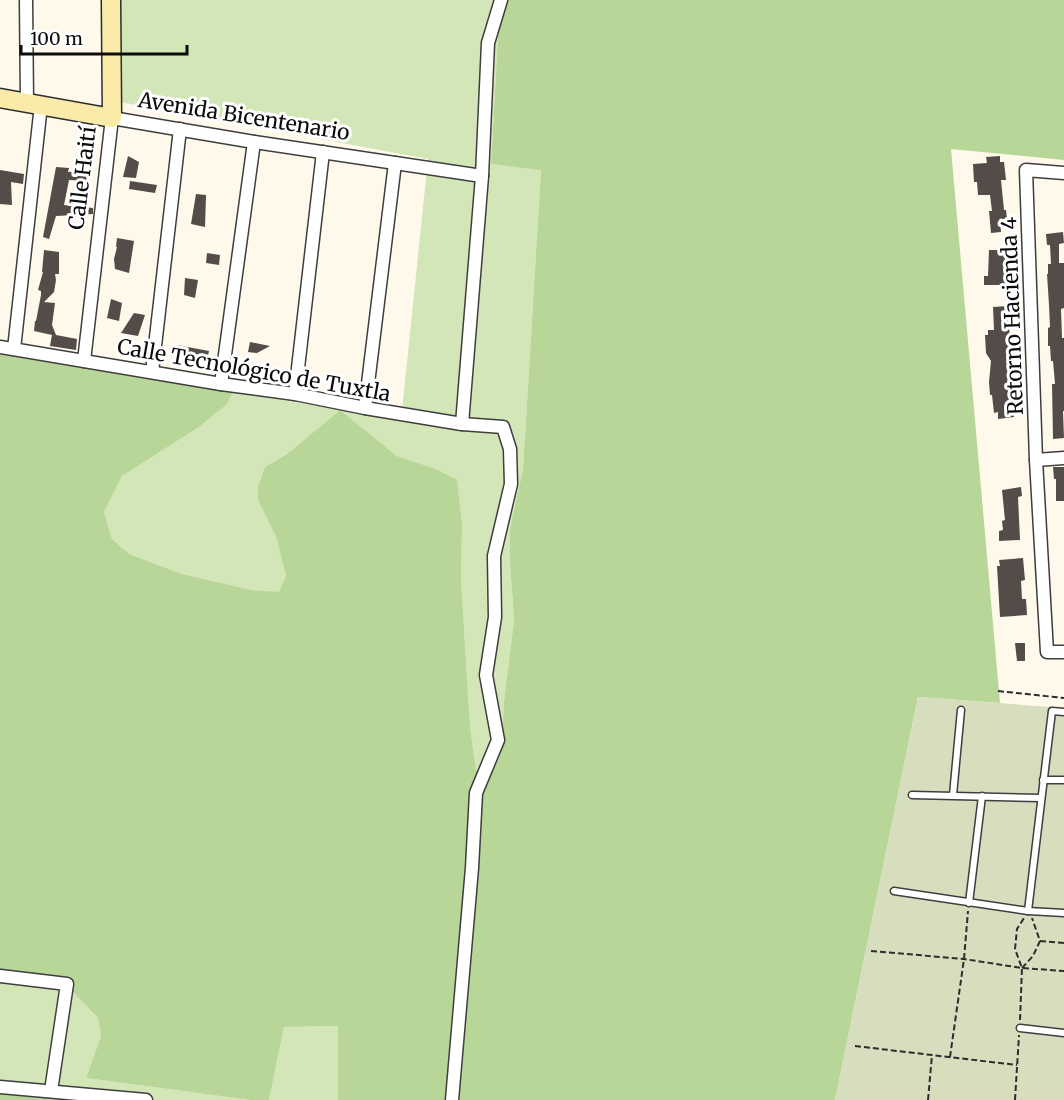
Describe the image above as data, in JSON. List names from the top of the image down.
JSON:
{
  "streets": {
    "street": [
      "Avenida Bicentenario",
      "Calle Haití",
      "Retorno Hacienda 4",
      "Calle Tecnológico de Tuxtla"
    ]
  },
  "crossings": [
    ["Avenida Bicentenario", "Calle Haití"],
    ["Calle Haití", "Calle Tecnológico de Tuxtla"]
  ],
  "scale_bar": "100 m"
}
